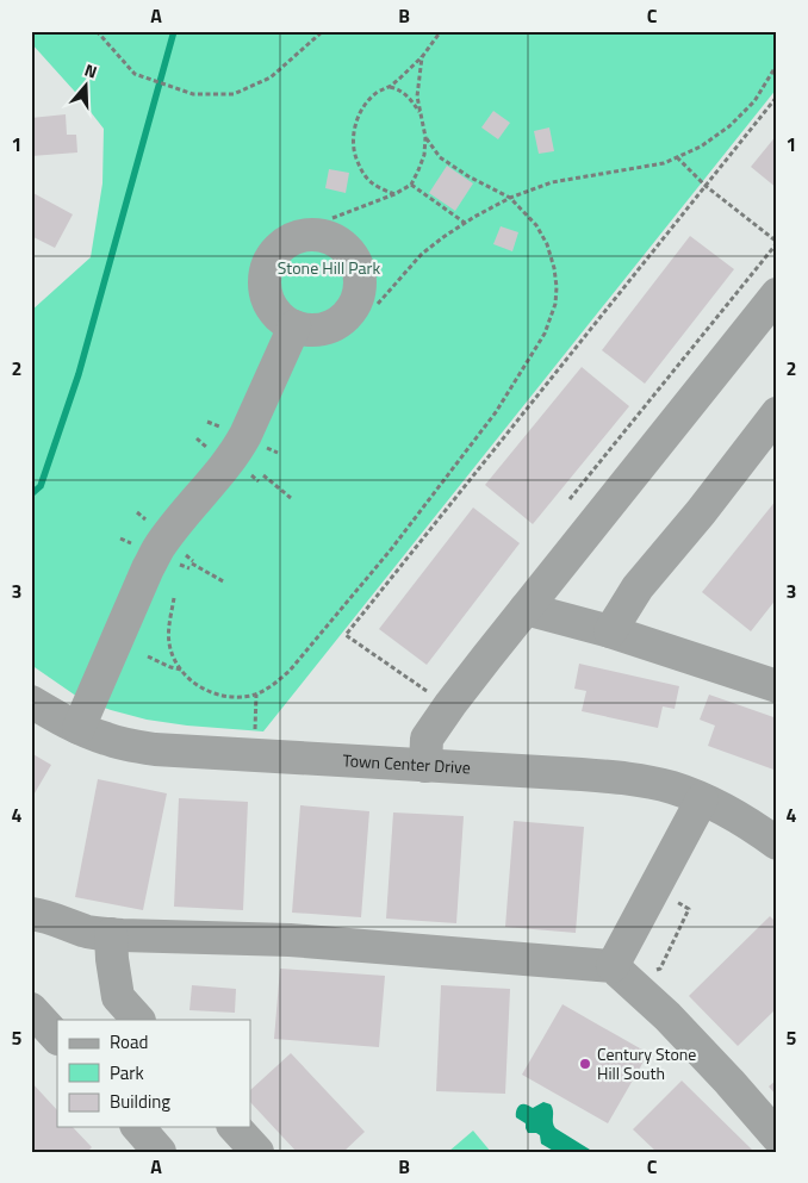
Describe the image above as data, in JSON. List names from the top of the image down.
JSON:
{
  "streets": {
    "street": ["Town Center Drive"]
  },
  "parks": ["Stone Hill Park"],
  "places": ["Century Stone Hill South"],
  "legend": ["Road", "Park", "Building"],
  "north": "top",
  "grid": {
    "columns": ["A", "B", "C"],
    "rows": [
      "1",
      "2",
      "3",
      "4",
      "5"
    ]
  }
}
